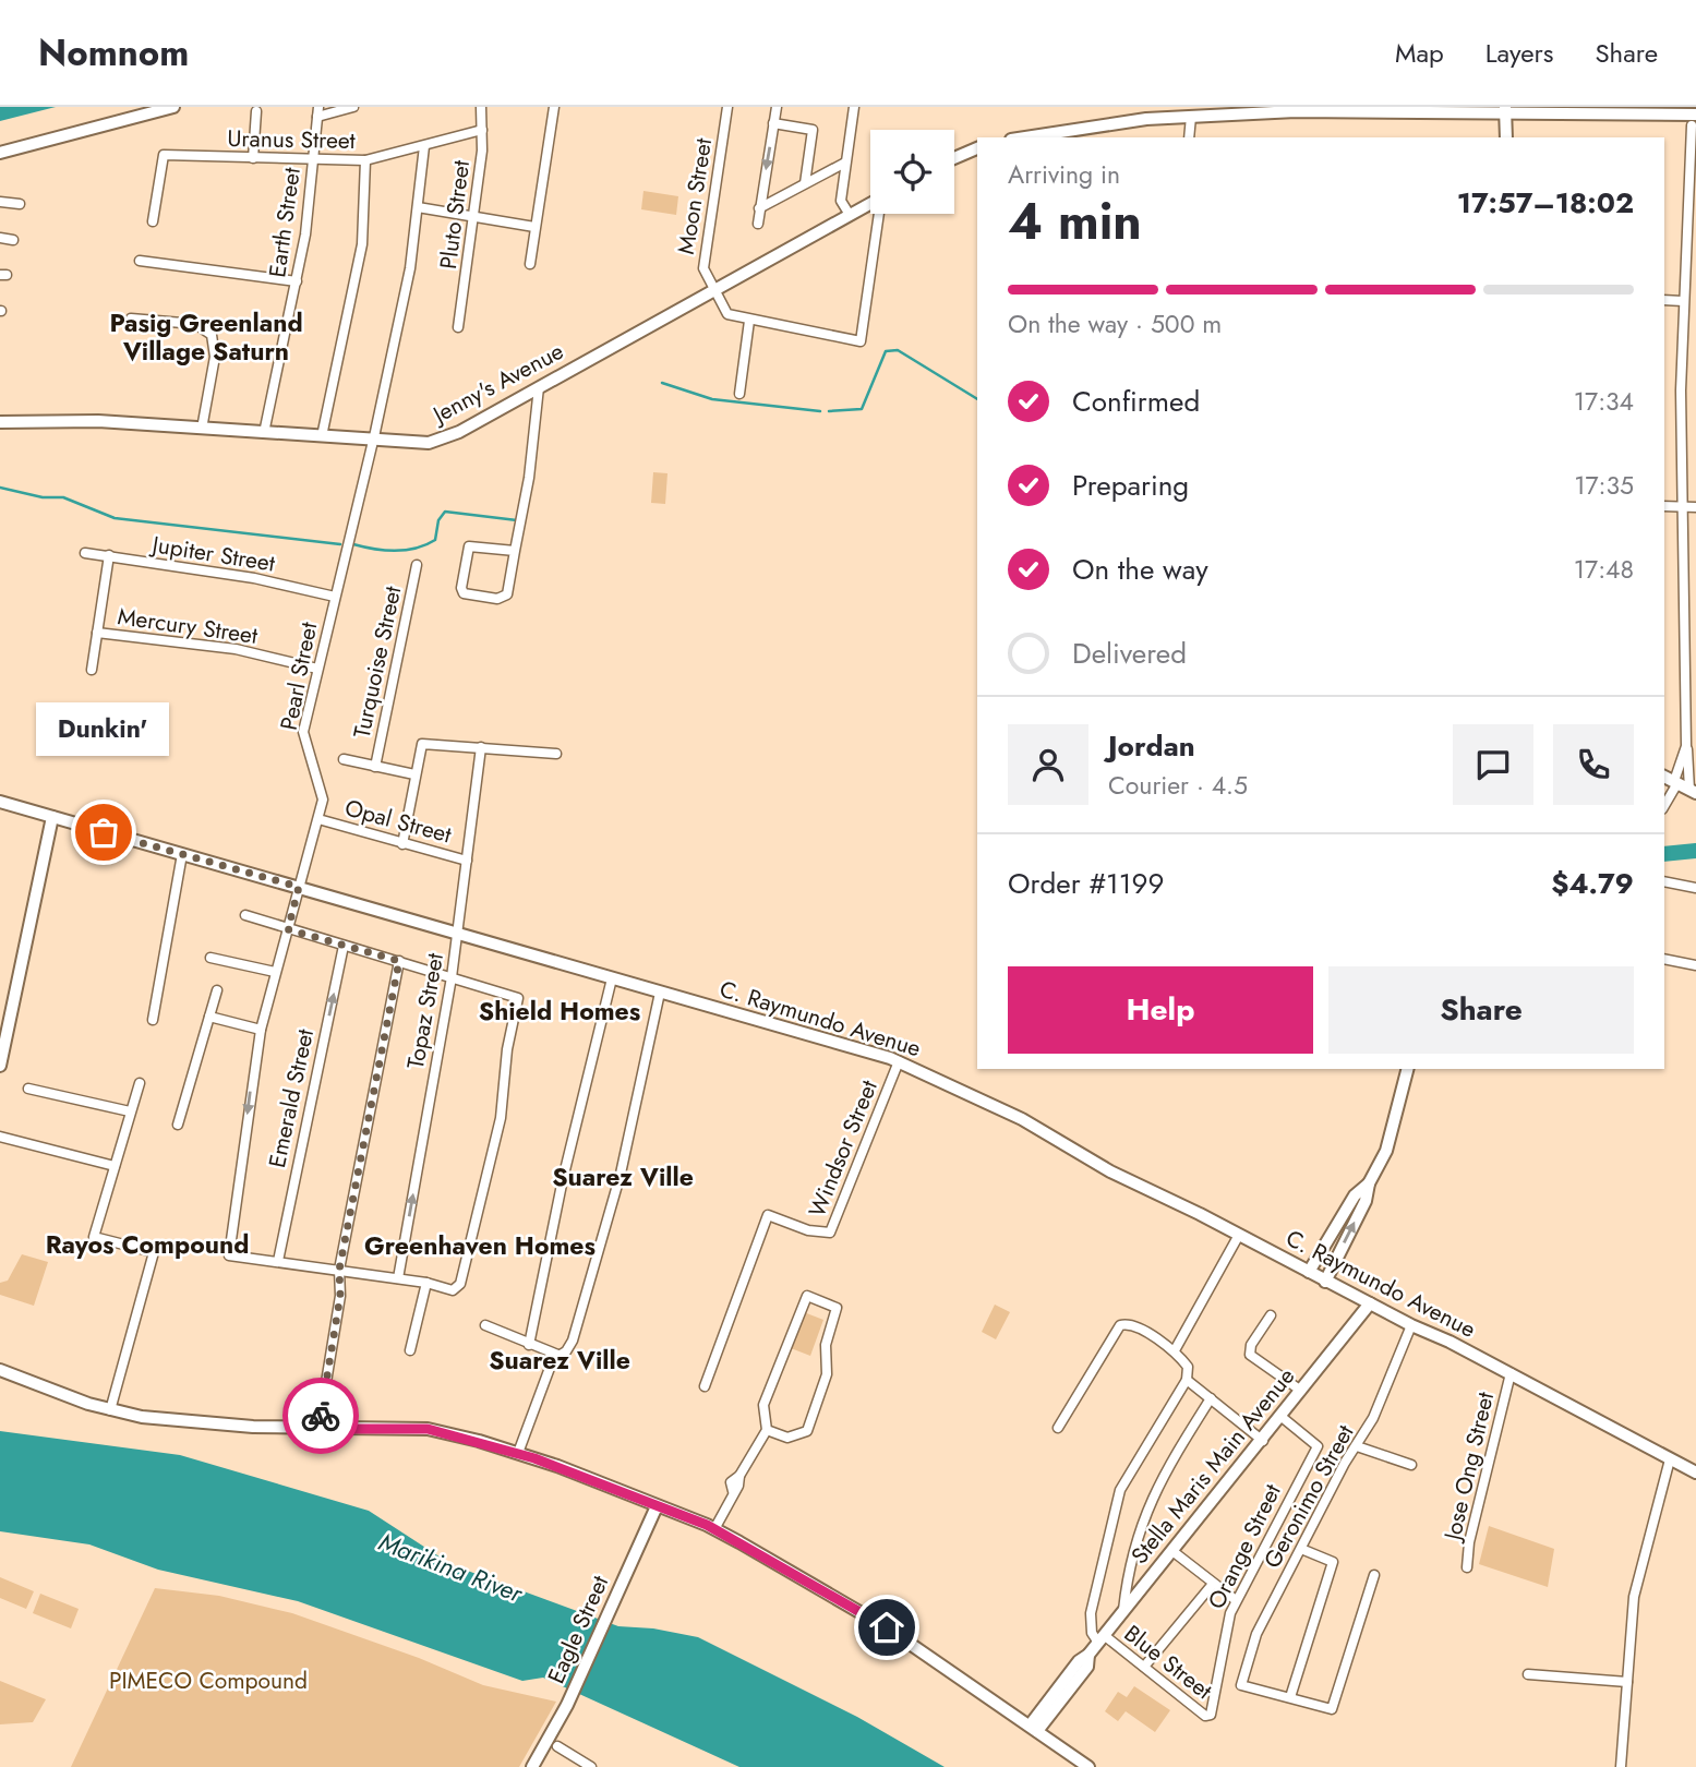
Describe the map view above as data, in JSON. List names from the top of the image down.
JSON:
{
  "streets": {
    "main road": [
      "Jenny's Avenue",
      "C. Raymundo Avenue",
      "Stella Maris Main Avenue",
      "Eagle Street"
    ],
    "street": [
      "Uranus Street",
      "Moon Street",
      "Pluto Street",
      "Earth Street",
      "Jupiter Street",
      "Mercury Street",
      "Turquoise Street",
      "Pearl Street",
      "Opal Street",
      "Topaz Street",
      "Emerald Street",
      "Windsor Street",
      "Jose Ong Street",
      "Geronimo Street",
      "Orange Street",
      "Blue Street"
    ]
  },
  "crossings": [
    ["Uranus Street", "Pluto Street"],
    ["Uranus Street", "Earth Street"],
    ["Uranus Street", "Pearl Street"],
    ["Moon Street", "Jenny's Avenue"],
    ["Earth Street", "Jenny's Avenue"],
    ["Jenny's Avenue", "Pearl Street"],
    ["Jupiter Street", "Mercury Street"],
    ["Jupiter Street", "Pearl Street"],
    ["Mercury Street", "Pearl Street"],
    ["Pearl Street", "Opal Street"],
    ["Pearl Street", "C. Raymundo Avenue"],
    ["Pearl Street", "Emerald Street"],
    ["Opal Street", "Topaz Street"],
    ["Topaz Street", "C. Raymundo Avenue"],
    ["C. Raymundo Avenue", "Windsor Street"],
    ["C. Raymundo Avenue", "Stella Maris Main Avenue"],
    ["C. Raymundo Avenue", "Jose Ong Street"],
    ["C. Raymundo Avenue", "Geronimo Street"],
    ["Stella Maris Main Avenue", "Orange Street"],
    ["Stella Maris Main Avenue", "Blue Street"],
    ["Orange Street", "Blue Street"]
  ],
  "districts": [
    "Pasig Greenland Village Saturn",
    "Shield Homes",
    "Suarez Ville",
    "Rayos Compound",
    "Greenhaven Homes",
    "Suarez Ville"
  ],
  "water": ["Marikina River"],
  "parks": ["PIMECO Compound"],
  "places": ["Dunkin'"],
  "page": {
    "header": "Nomnom",
    "nav": ["Map", "Layers", "Share"],
    "heading": ["4 min", "Arriving in", "17:57–18:02"],
    "panel": [
      "Jordan",
      "Courier · 4.5",
      "Order #1199",
      "$4.79"
    ],
    "bar": "On the way · 500 m",
    "list": [
      ["Confirmed", "17:34"],
      ["Preparing", "17:35"],
      ["On the way", "17:48"],
      "Delivered"
    ],
    "bubble": "Dunkin'",
    "buttons": ["Help", "Share"]
  }
}
